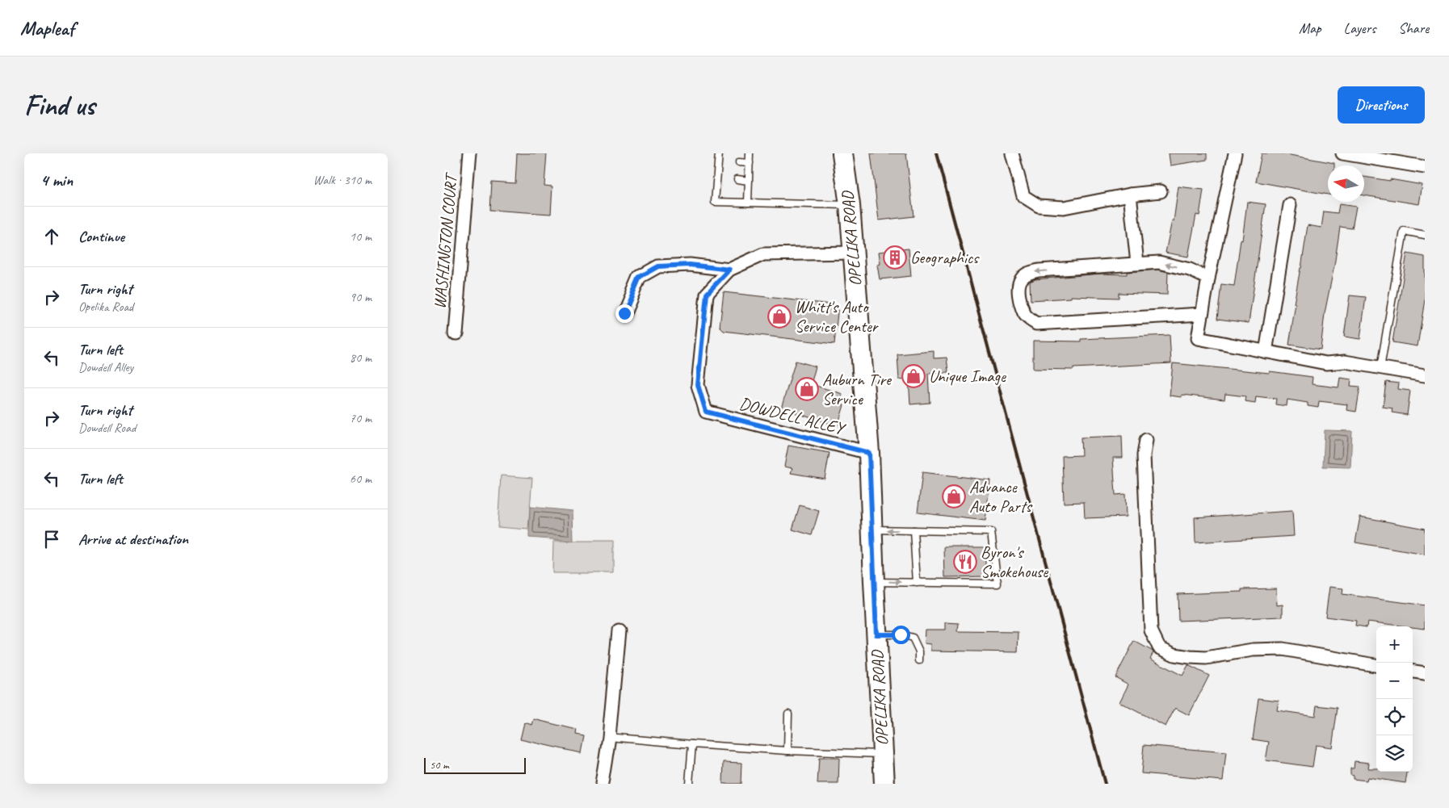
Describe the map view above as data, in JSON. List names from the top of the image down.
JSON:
{
  "streets": {
    "main road": ["OPELIKA ROAD"],
    "street": ["WASHINGTON COURT", "DOWDELL ALLEY"]
  },
  "crossings": [
    ["OPELIKA ROAD", "DOWDELL ALLEY"]
  ],
  "places": {
    "building": ["Geographics"],
    "shop": [
      "Whitt's Auto Service Center",
      "Unique Image",
      "Auburn Tire Service",
      "Advance Auto Parts"
    ],
    "restaurant": ["Byron's Smokehouse"]
  },
  "scale_bar": "50 m",
  "north": "left",
  "page": {
    "header": "Mapleaf",
    "nav": ["Map", "Layers", "Share"],
    "buttons": "Directions",
    "title": "Find us",
    "heading": ["4 min", "Walk · 310 m"],
    "list": [
      ["Continue", "10 m"],
      ["Turn right", "Opelika Road", "90 m"],
      ["Turn left", "Dowdell Alley", "80 m"],
      ["Turn right", "Dowdell Road", "70 m"],
      ["Turn left", "60 m"],
      "Arrive at destination"
    ],
    "map_buttons": ["+", "−"],
    "scale": "50 m"
  }
}
